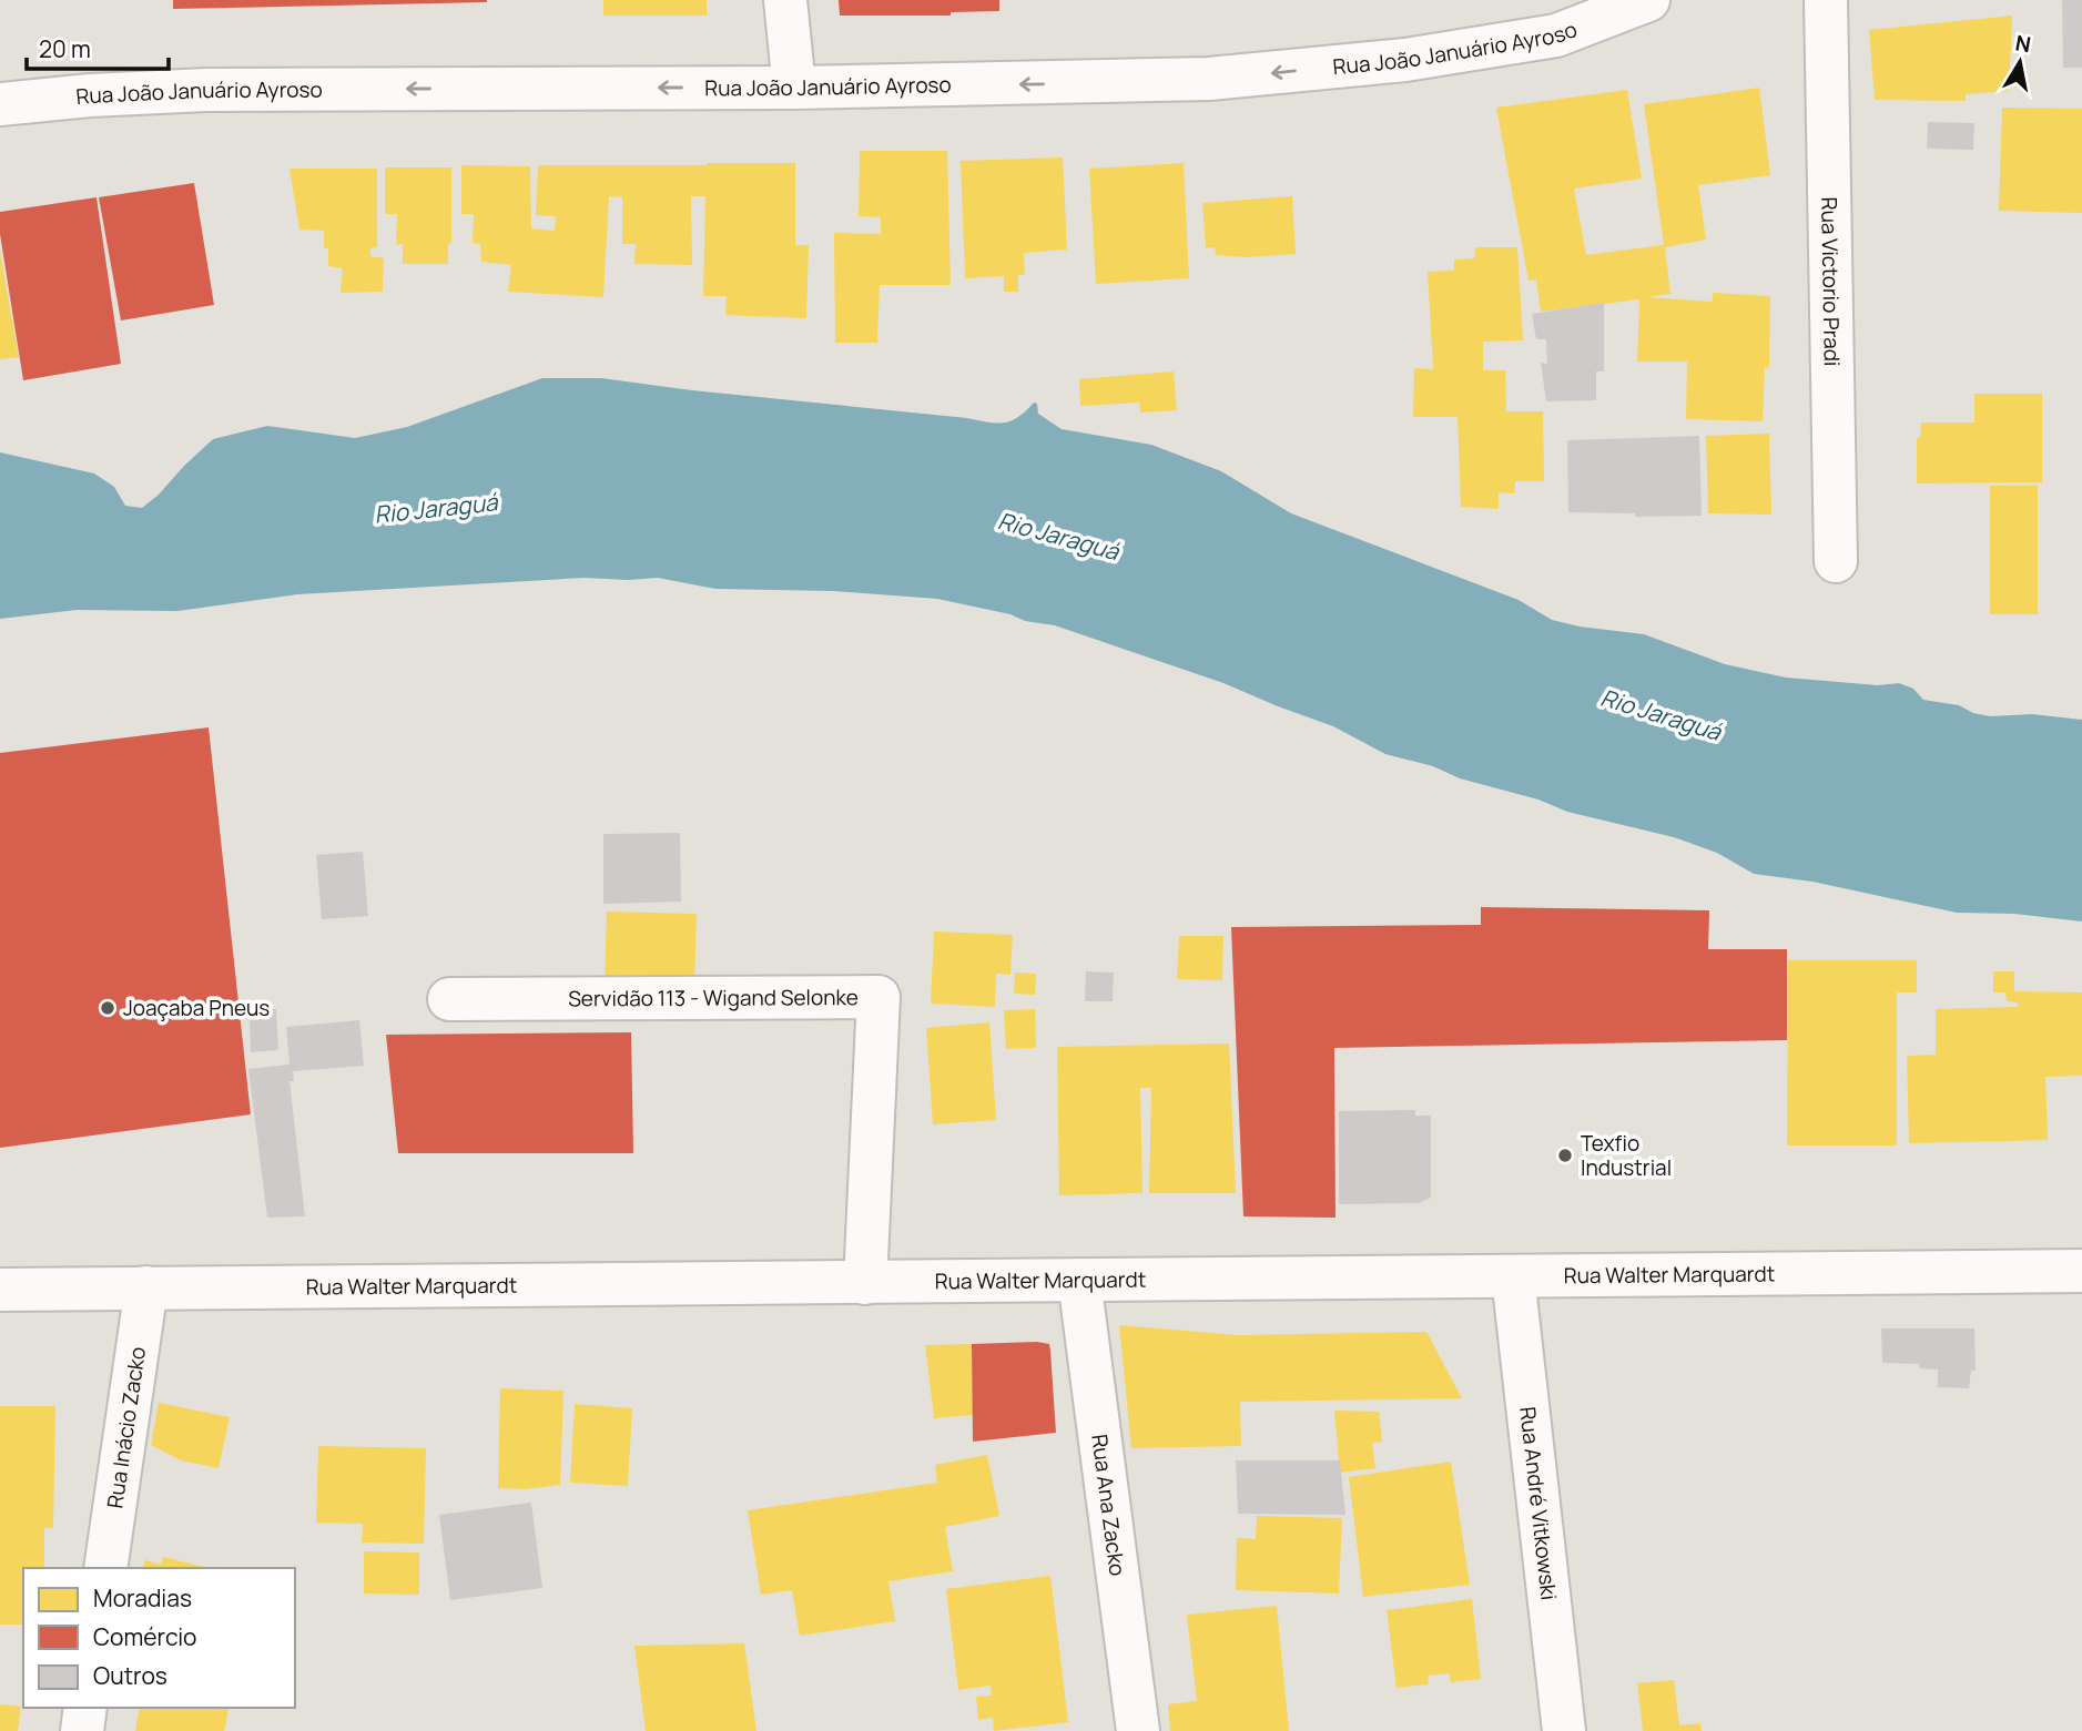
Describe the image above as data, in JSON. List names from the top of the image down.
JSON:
{
  "streets": {
    "main road": [
      "Rua João Januário Ayroso",
      "Rua Victorio Pradi",
      "Servidão 113 - Wigand Selonke",
      "Rua Walter Marquardt",
      "Rua Inácio Zacko",
      "Rua André Vitkowski",
      "Rua Ana Zacko"
    ]
  },
  "crossings": [
    ["Servidão 113 - Wigand Selonke", "Rua Walter Marquardt"],
    ["Rua Walter Marquardt", "Rua Inácio Zacko"],
    ["Rua Walter Marquardt", "Rua André Vitkowski"],
    ["Rua Walter Marquardt", "Rua Ana Zacko"]
  ],
  "one_way": ["Rua João Januário Ayroso"],
  "water": ["Rio Jaraguá"],
  "places": ["Joaçaba Pneus", "Texfio Industrial"],
  "legend": ["Moradias", "Comércio", "Outros"],
  "scale_bar": "20 m",
  "north": "top"
}
